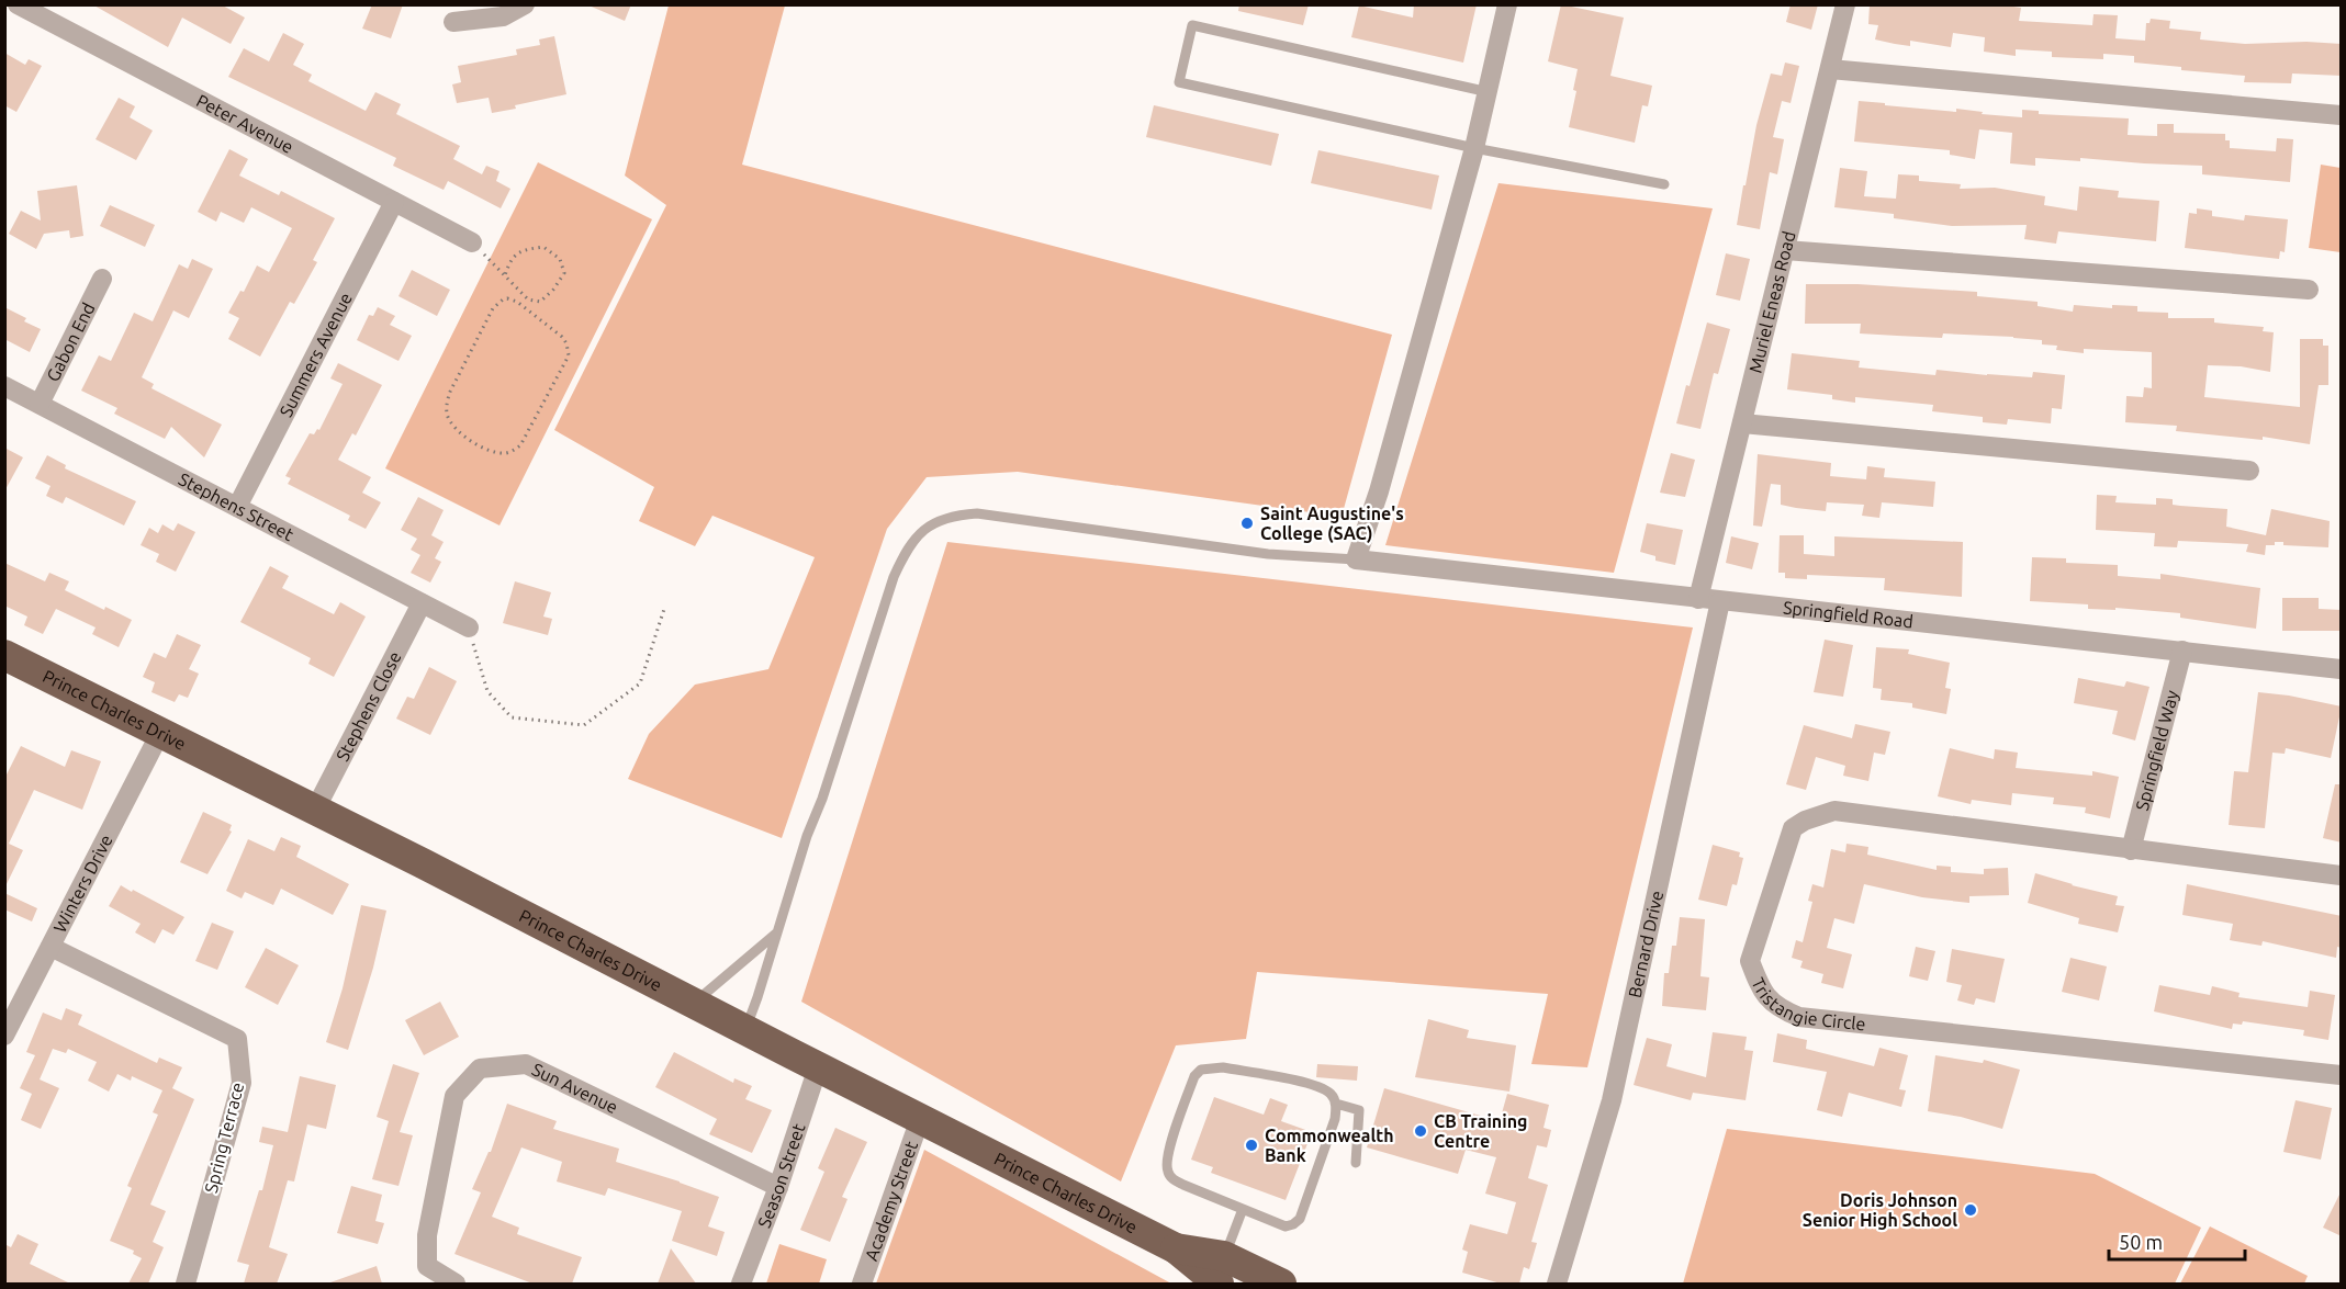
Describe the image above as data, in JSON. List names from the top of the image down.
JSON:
{
  "streets": {
    "highway": ["Prince Charles Drive"],
    "street": [
      "Peter Avenue",
      "Muriel Eneas Road",
      "Gabon End",
      "Summers Avenue",
      "Stephens Street",
      "Springfield Road",
      "Stephens Close",
      "Springfield Way",
      "Winters Drive",
      "Bernard Drive",
      "Tristangie Circle",
      "Sun Avenue",
      "Spring Terrace",
      "Season Street",
      "Academy Street"
    ]
  },
  "crossings": [
    ["Peter Avenue", "Summers Avenue"],
    ["Muriel Eneas Road", "Springfield Road"],
    ["Gabon End", "Stephens Street"],
    ["Summers Avenue", "Stephens Street"],
    ["Stephens Street", "Stephens Close"],
    ["Springfield Road", "Springfield Way"],
    ["Springfield Road", "Bernard Drive"],
    ["Stephens Close", "Prince Charles Drive"],
    ["Prince Charles Drive", "Winters Drive"],
    ["Prince Charles Drive", "Season Street"],
    ["Prince Charles Drive", "Academy Street"],
    ["Springfield Way", "Tristangie Circle"],
    ["Winters Drive", "Spring Terrace"],
    ["Sun Avenue", "Season Street"]
  ],
  "places": [
    "Saint Augustine's College (SAC)",
    "CB Training Centre",
    "Commonwealth Bank",
    "Doris Johnson Senior High School"
  ],
  "scale_bar": "50 m"
}
